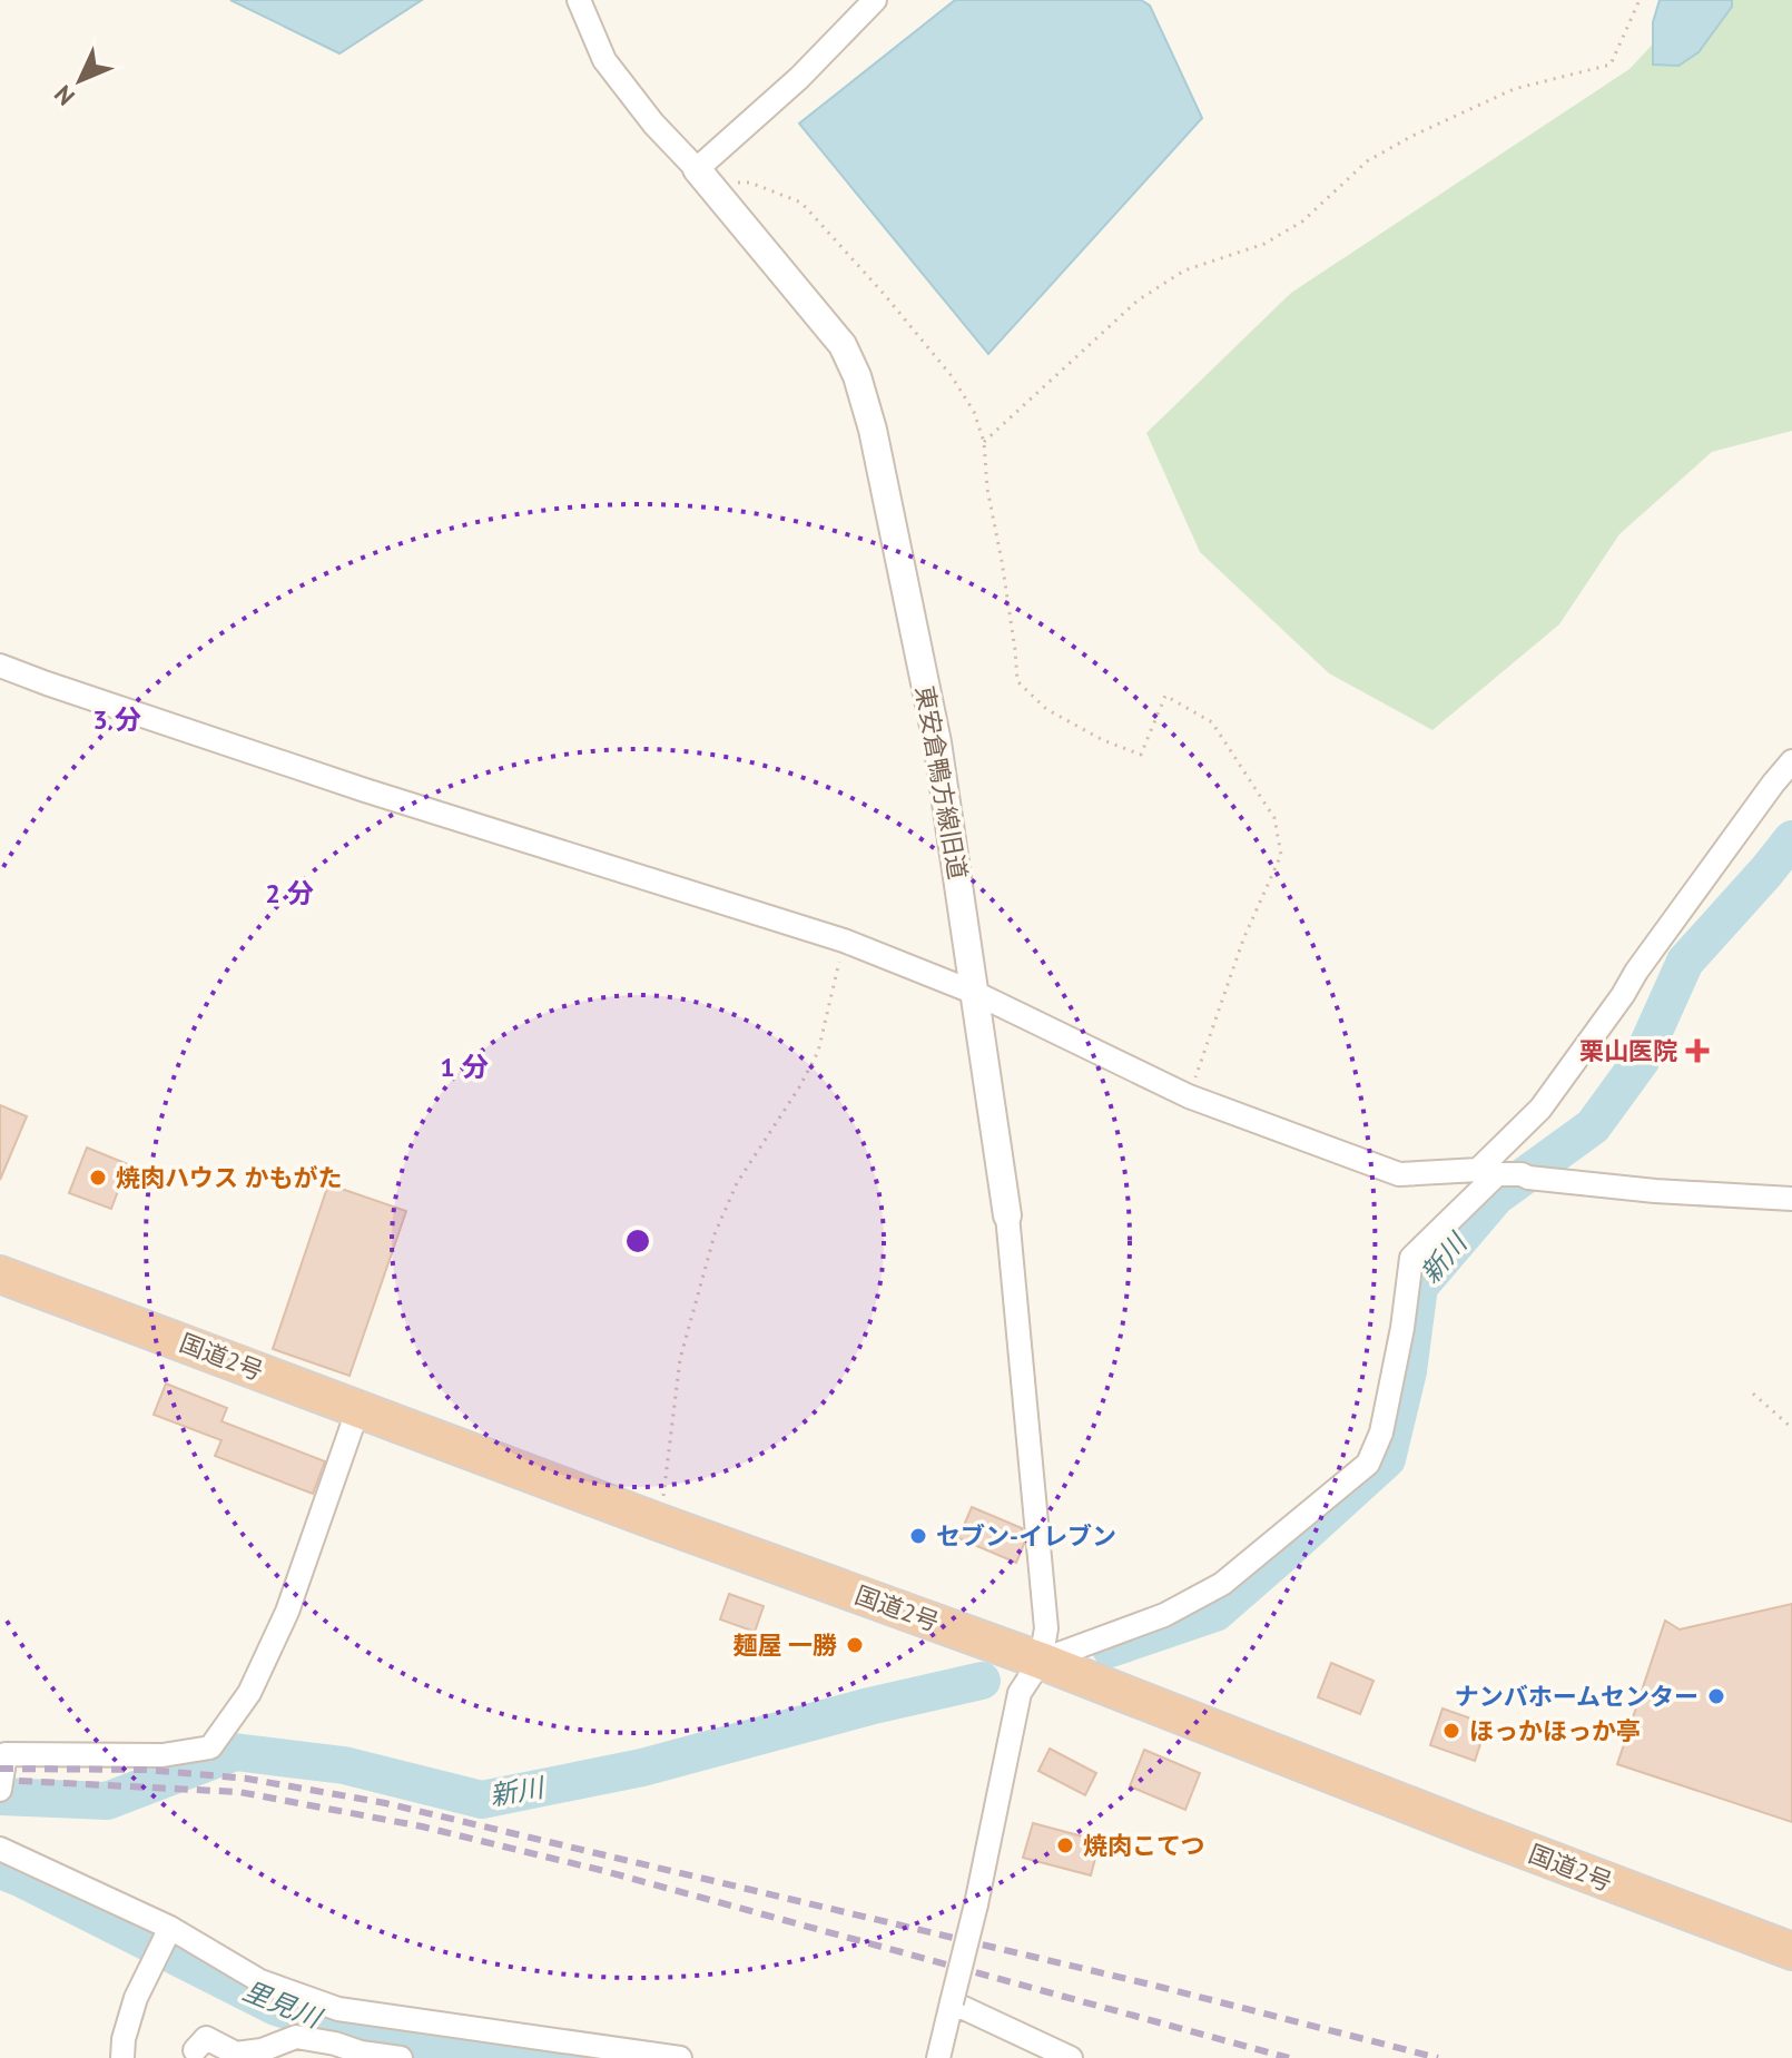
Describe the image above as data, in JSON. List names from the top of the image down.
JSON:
{
  "streets": {
    "highway": ["国道2号"],
    "street": ["東安倉鴨方線旧道"]
  },
  "crossings": [
    ["東安倉鴨方線旧道", "国道2号"]
  ],
  "water": ["新川", "里見川"],
  "places": {
    "health": ["栗山医院"],
    "other": [
      "焼肉ハウス かもがた",
      "セブン-イレブン",
      "麺屋 一勝",
      "ナンバホームセンター",
      "ほっかほっか亭",
      "焼肉こてつ"
    ]
  },
  "north": "bottom left",
  "rings": ["3 分", "2 分", "1 分"]
}
